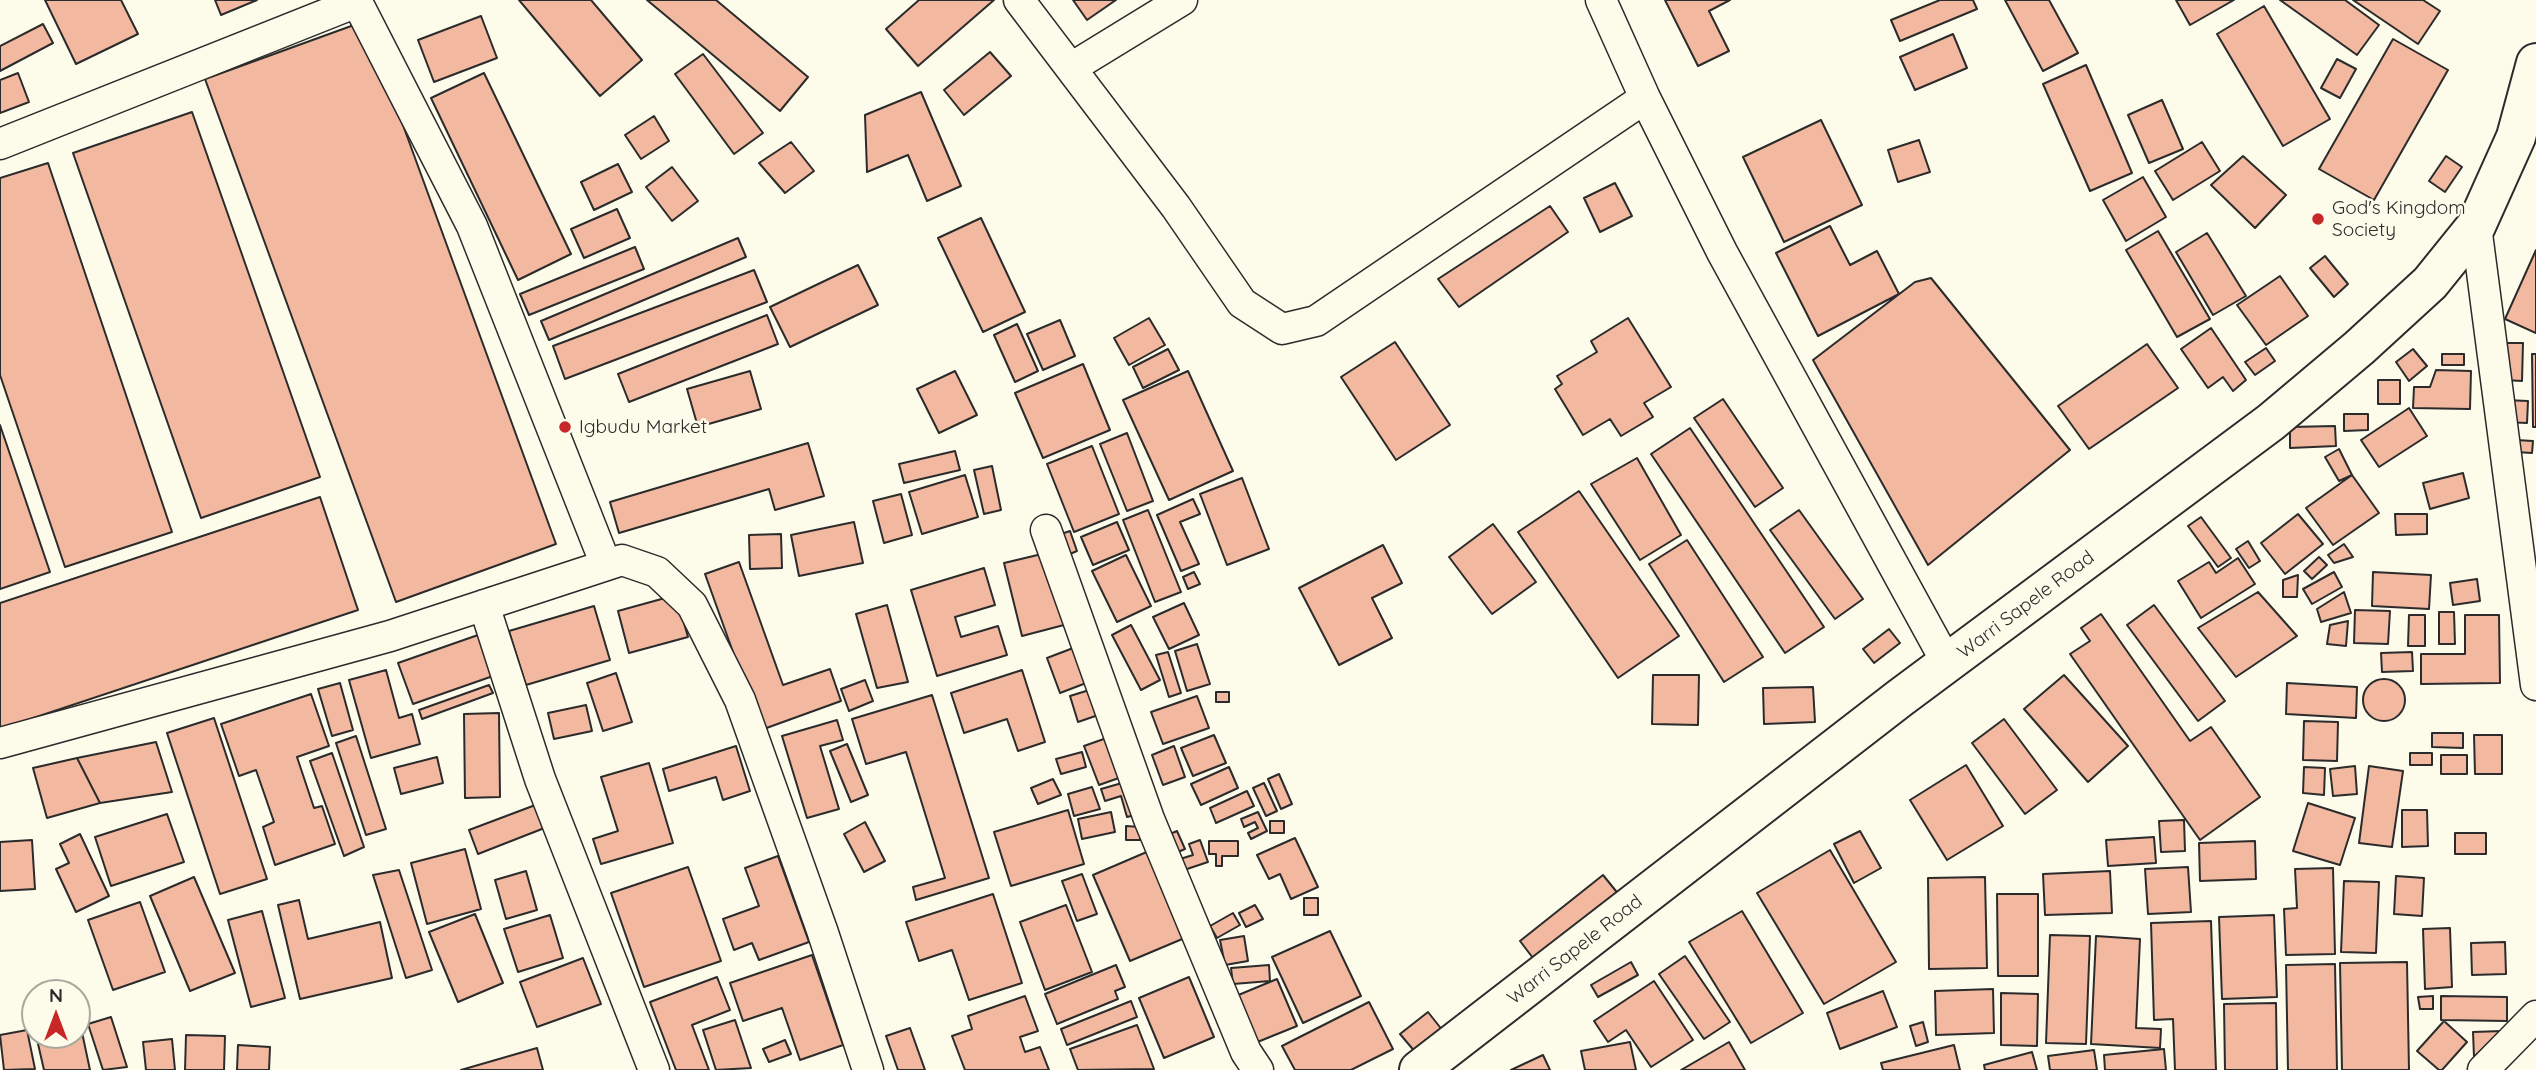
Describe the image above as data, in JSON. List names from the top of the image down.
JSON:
{
  "streets": {
    "highway": ["Warri Sapele Road"]
  },
  "places": ["God's Kingdom Society", "Igbudu Market"],
  "north": "top"
}
